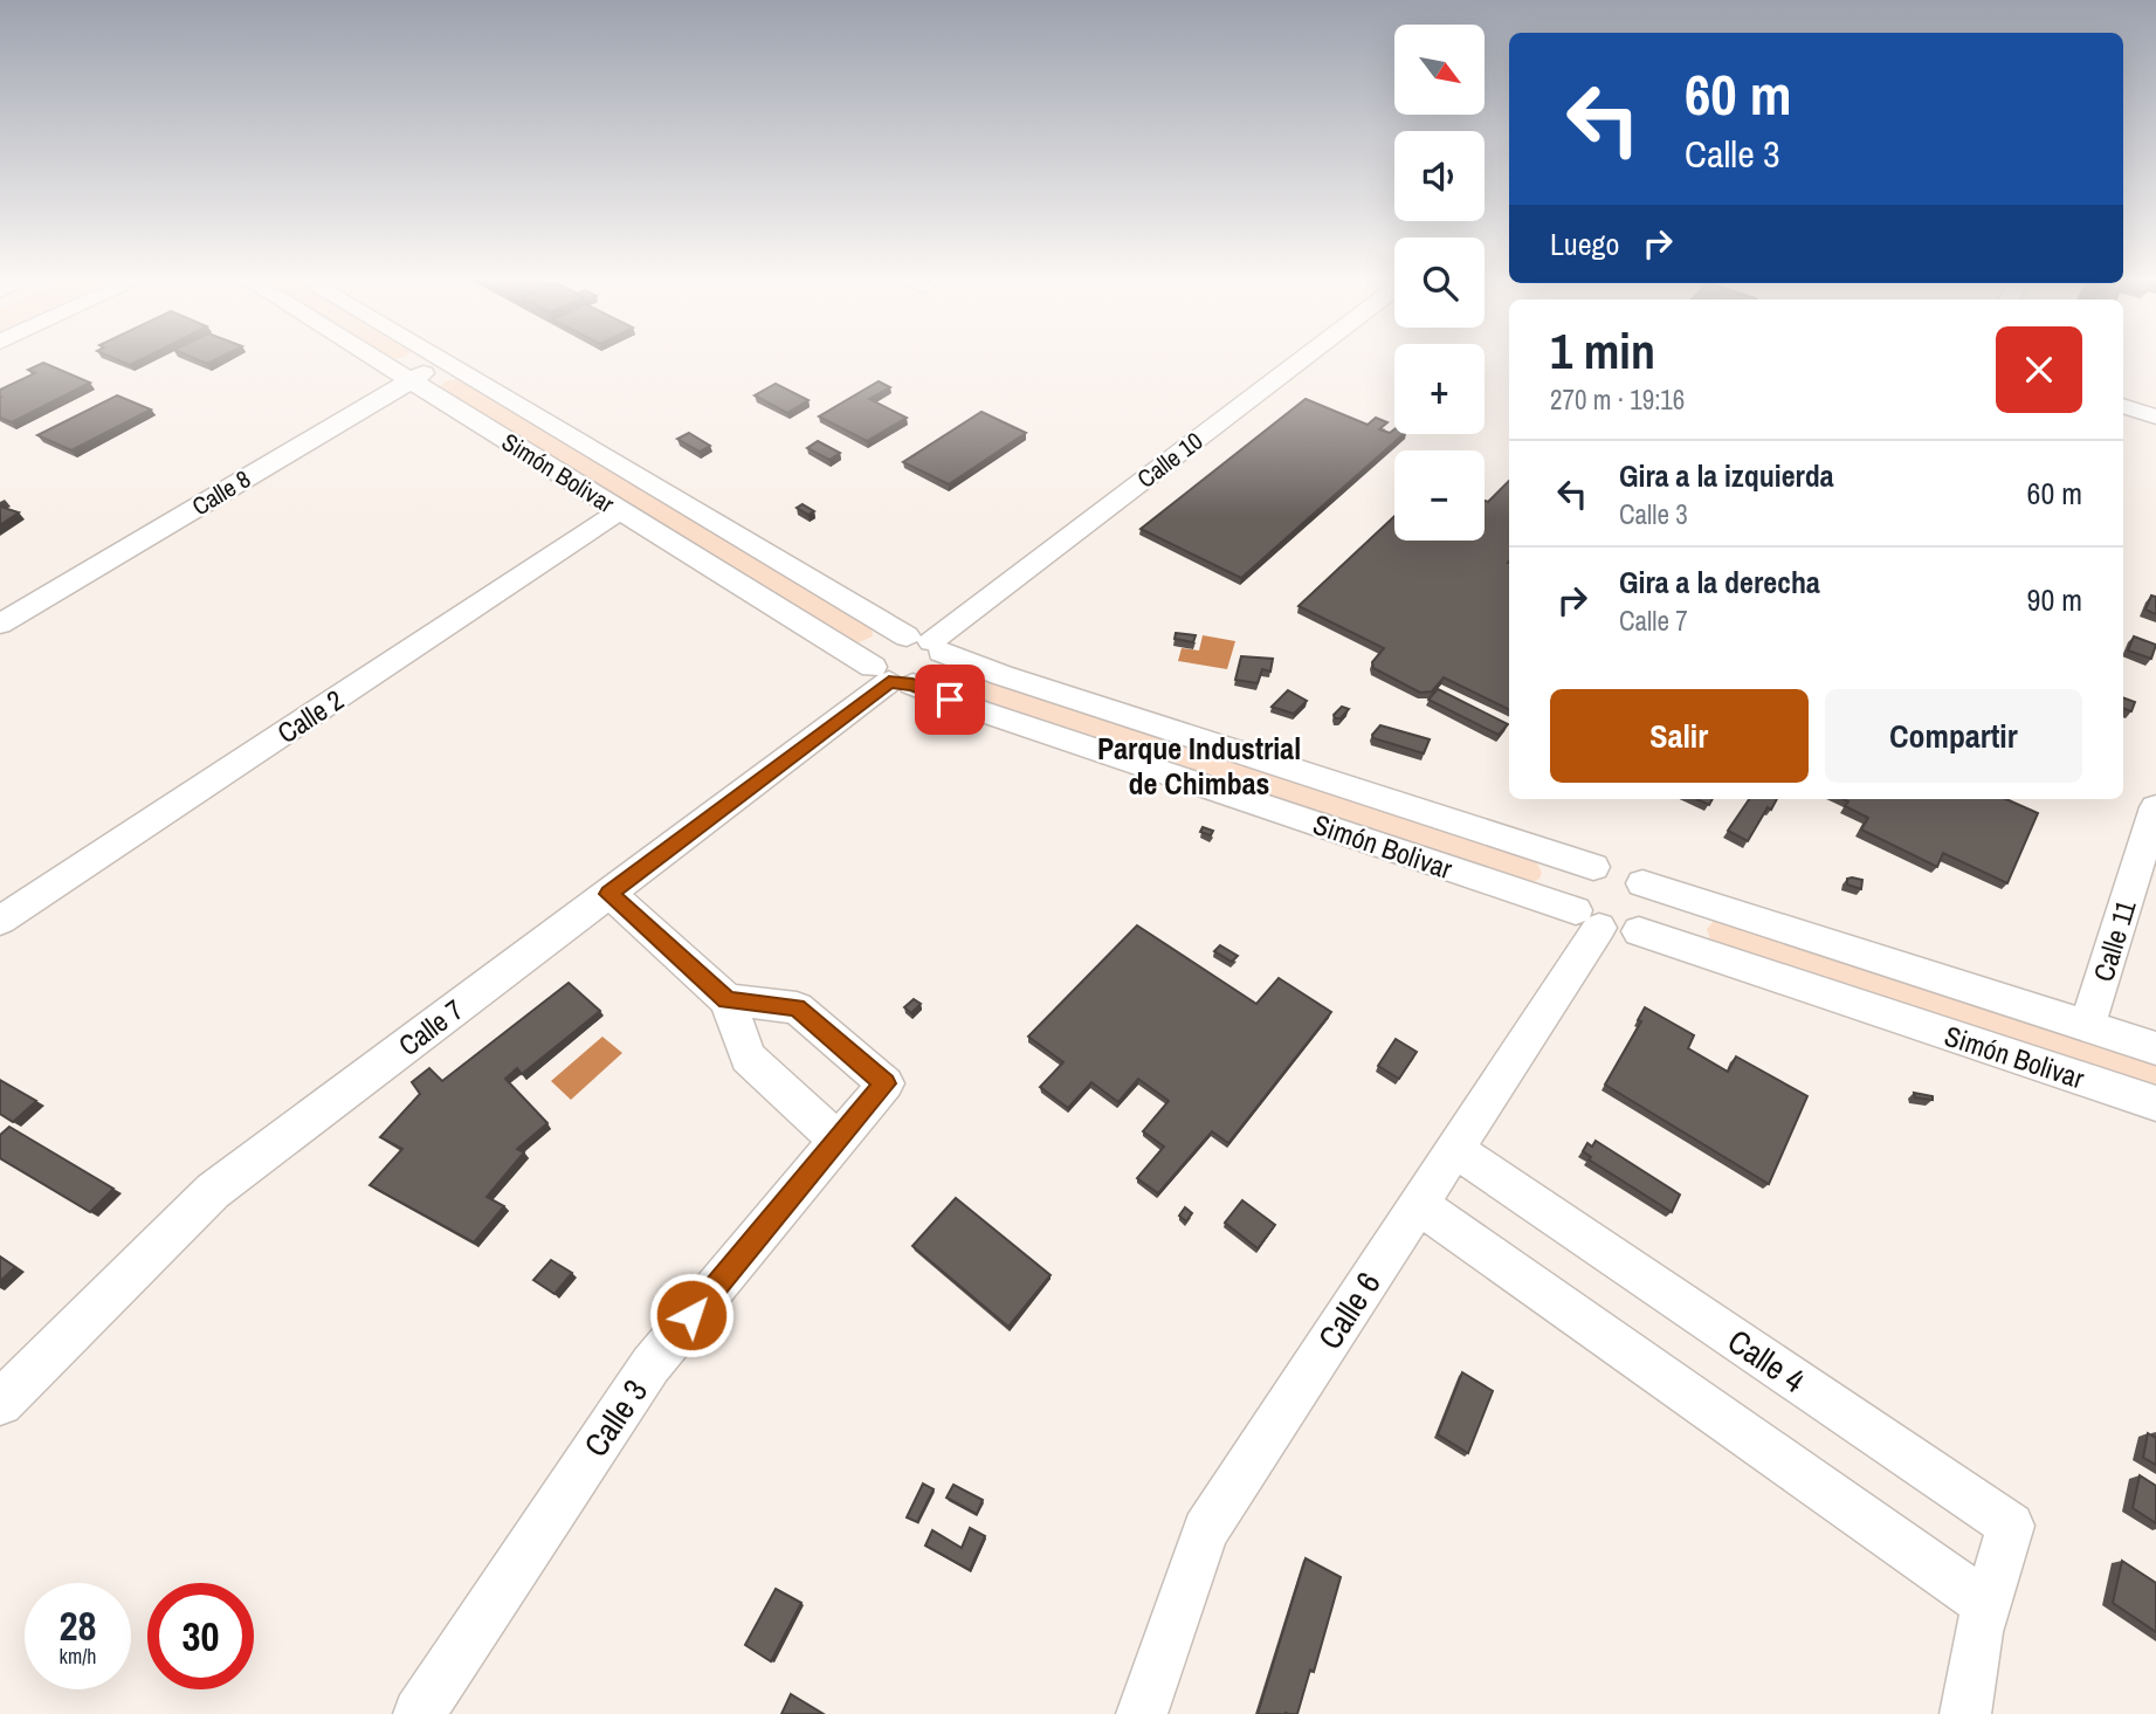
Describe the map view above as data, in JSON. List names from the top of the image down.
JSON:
{
  "streets": {
    "street": [
      "Calle 10",
      "Simón Bolivar",
      "Calle 8",
      "Calle 2",
      "Calle 11",
      "Calle 7",
      "Calle 6",
      "Calle 4",
      "Calle 3"
    ]
  },
  "crossings": [
    ["Calle 10", "Simón Bolivar"],
    ["Simón Bolivar", "Calle 8"],
    ["Simón Bolivar", "Calle 2"],
    ["Simón Bolivar", "Calle 11"],
    ["Simón Bolivar", "Calle 7"],
    ["Simón Bolivar", "Calle 6"],
    ["Calle 6", "Calle 4"]
  ],
  "districts": ["Parque Industrial de Chimbas"],
  "north": "bottom right",
  "page": {
    "map_buttons": ["+", "−"],
    "turn": ["60 m", "Calle 3"],
    "then": "Luego",
    "heading": ["1 min", "270 m · 19:16"],
    "list": [
      {
        "name": "Gira a la izquierda",
        "note": "Calle 3",
        "value": "60 m"
      },
      {
        "name": "Gira a la derecha",
        "note": "Calle 7",
        "value": "90 m"
      }
    ],
    "buttons": ["Salir", "Compartir"],
    "speed": "28 km/h",
    "limit": "30"
  }
}
